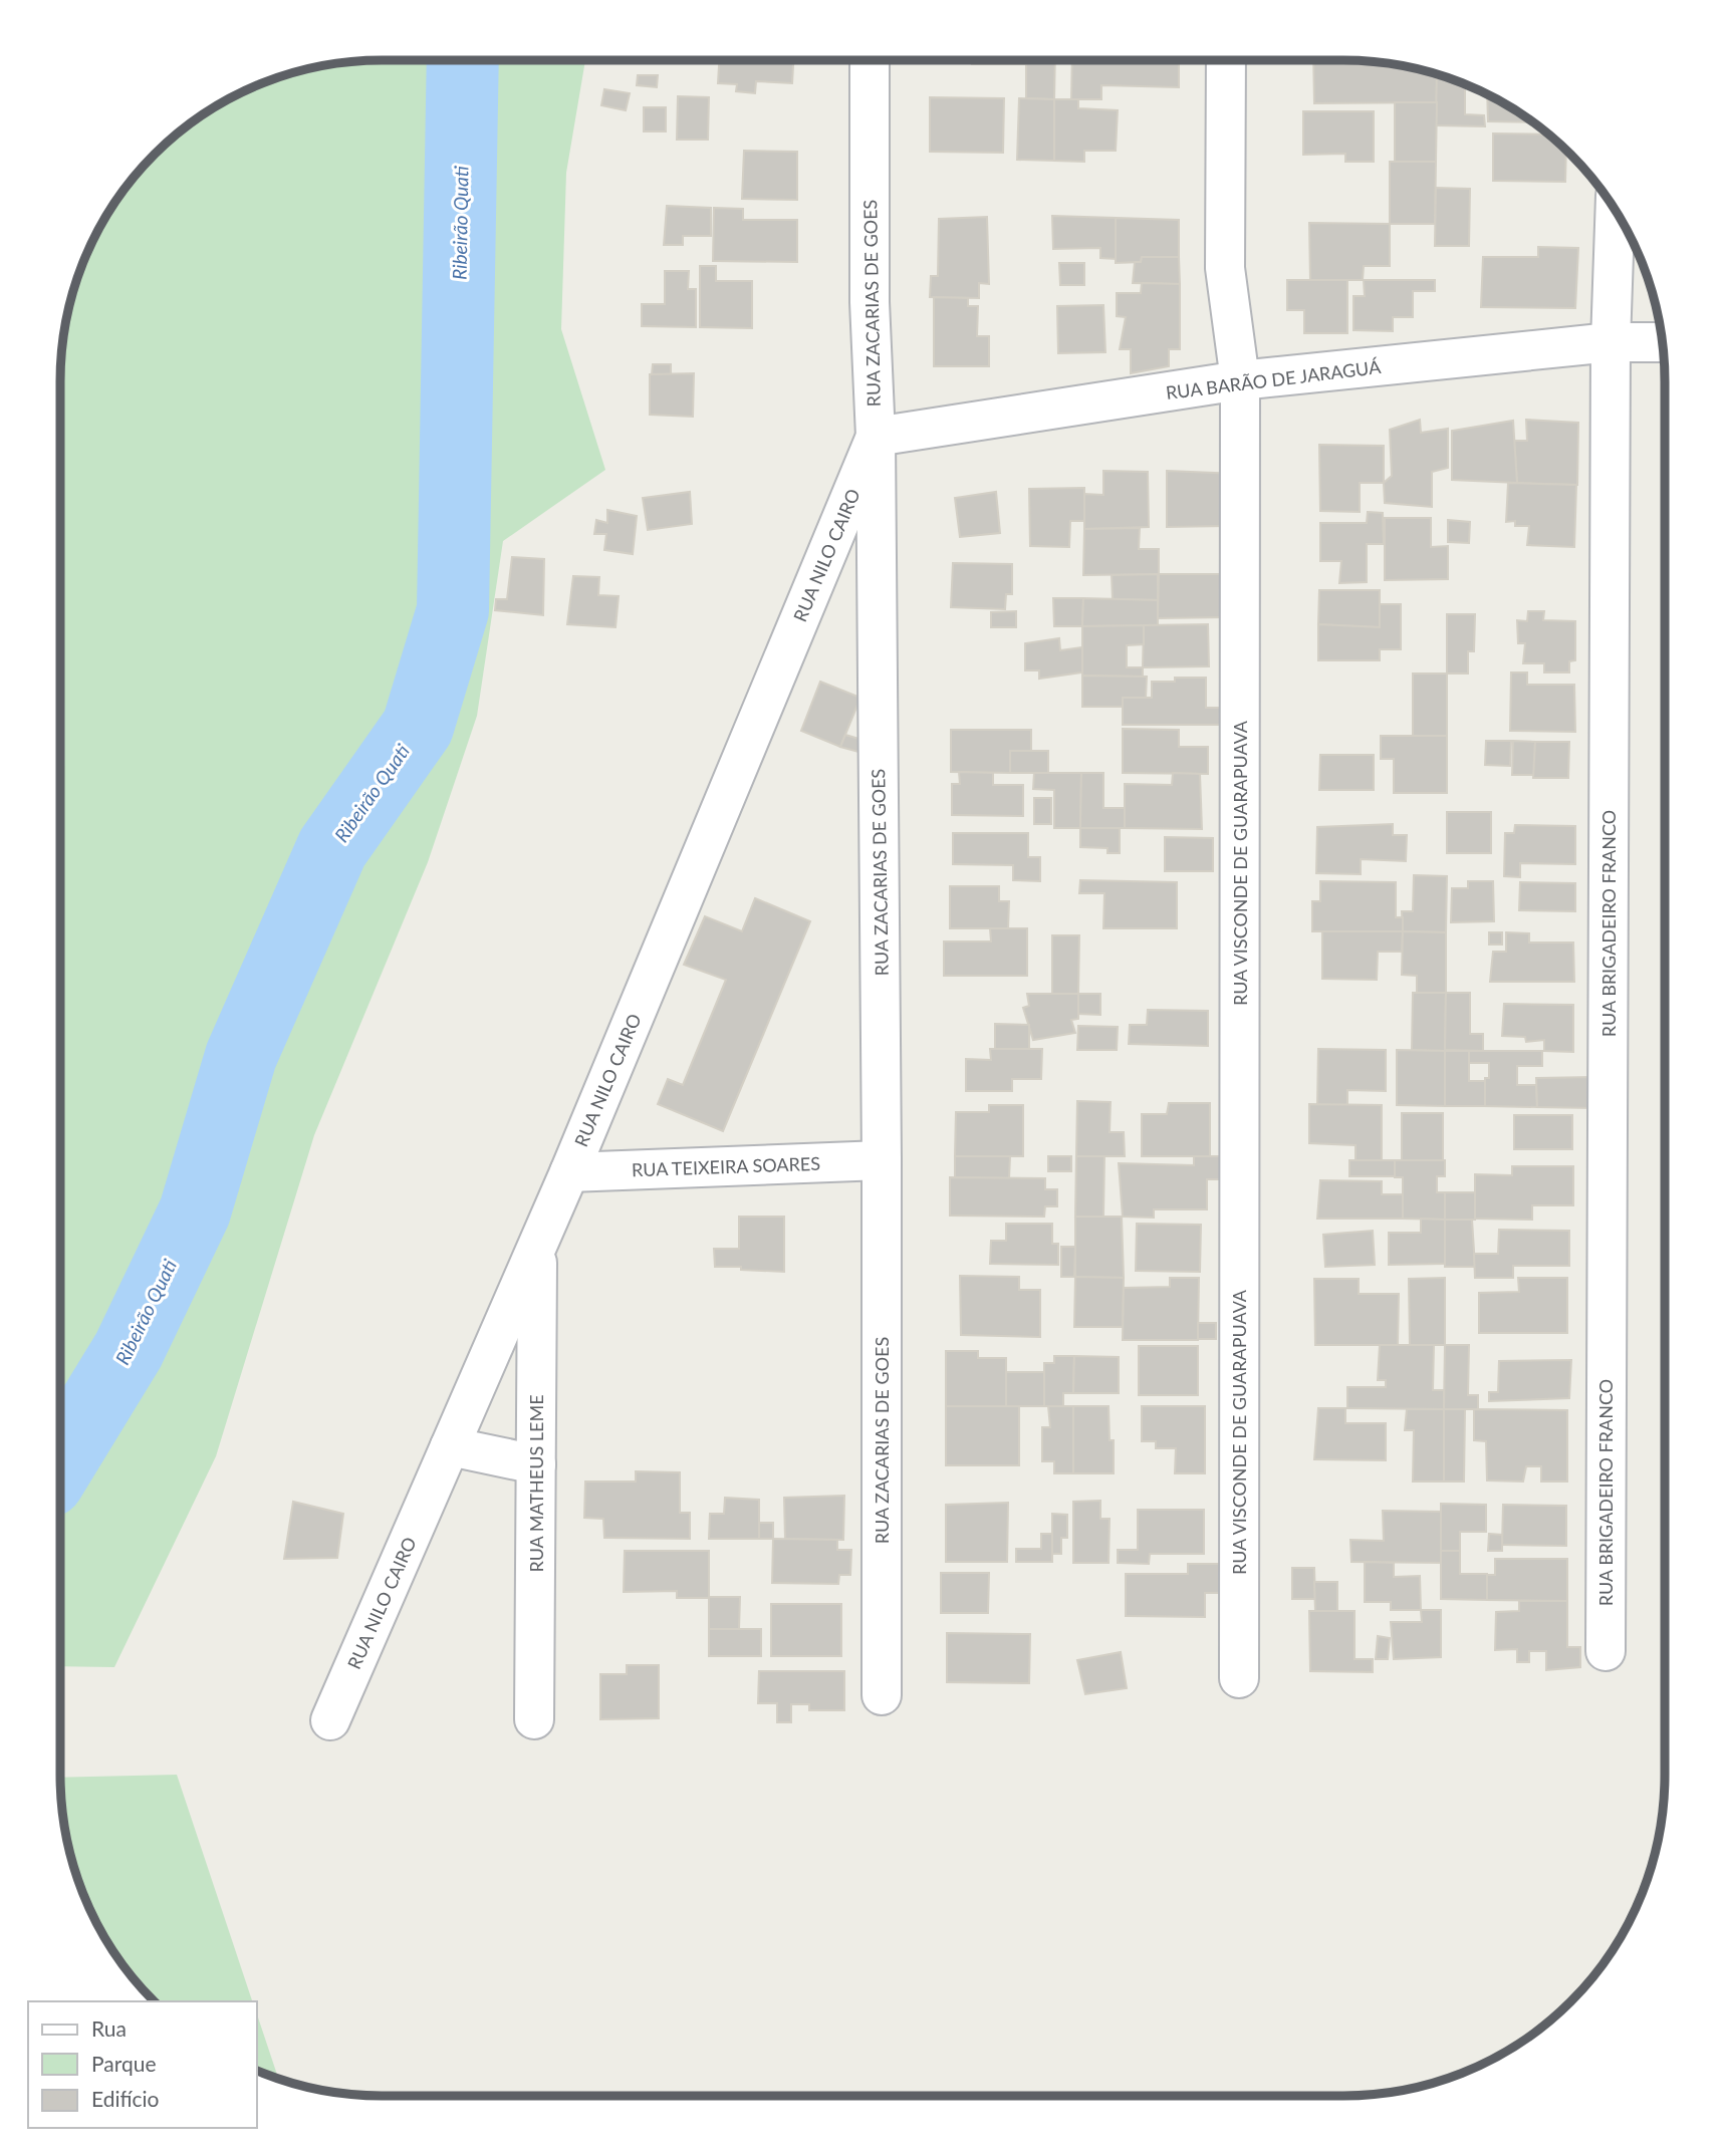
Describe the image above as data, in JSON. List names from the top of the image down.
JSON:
{
  "streets": {
    "street": [
      "RUA ZACARIAS DE GOES",
      "RUA BARÃO DE JARAGUÁ",
      "RUA NILO CAIRO",
      "RUA VISCONDE DE GUARAPUAVA",
      "RUA BRIGADEIRO FRANCO",
      "RUA TEIXEIRA SOARES",
      "RUA MATHEUS LEME"
    ]
  },
  "crossings": [
    ["RUA ZACARIAS DE GOES", "RUA BARÃO DE JARAGUÁ"],
    ["RUA ZACARIAS DE GOES", "RUA NILO CAIRO"],
    ["RUA ZACARIAS DE GOES", "RUA TEIXEIRA SOARES"],
    ["RUA BARÃO DE JARAGUÁ", "RUA NILO CAIRO"],
    ["RUA BARÃO DE JARAGUÁ", "RUA VISCONDE DE GUARAPUAVA"],
    ["RUA BARÃO DE JARAGUÁ", "RUA BRIGADEIRO FRANCO"],
    ["RUA NILO CAIRO", "RUA TEIXEIRA SOARES"],
    ["RUA NILO CAIRO", "RUA MATHEUS LEME"]
  ],
  "water": ["Ribeirão Quati"],
  "legend": ["Rua", "Parque", "Edifício"]
}
